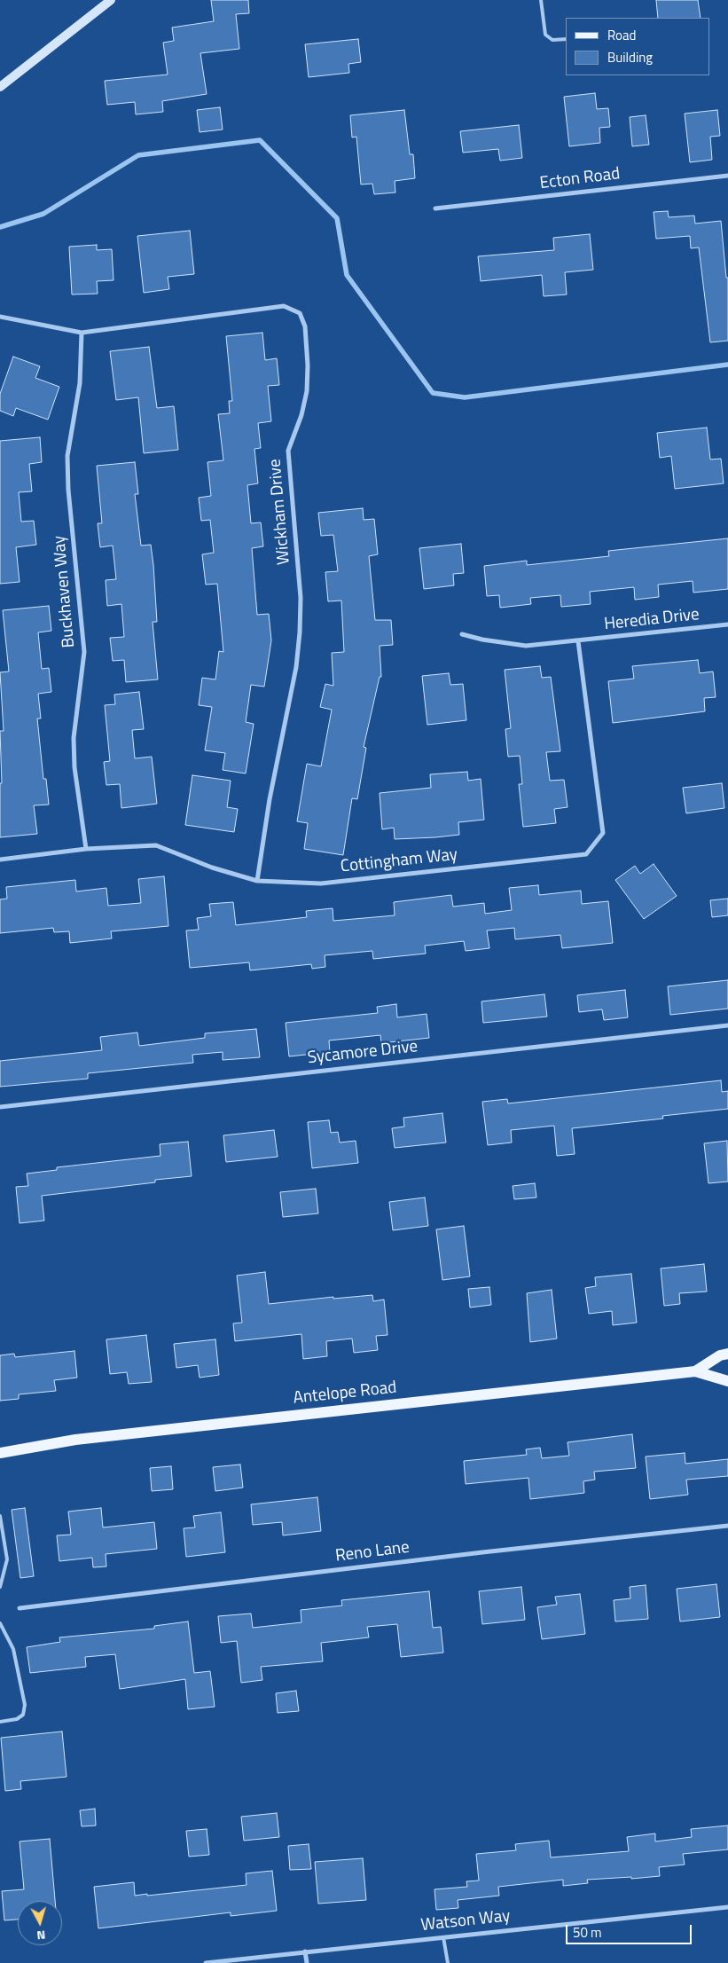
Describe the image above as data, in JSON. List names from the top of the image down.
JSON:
{
  "streets": {
    "main road": ["Antelope Road"],
    "street": [
      "Ecton Road",
      "Wickham Drive",
      "Buckhaven Way",
      "Heredia Drive",
      "Cottingham Way",
      "Sycamore Drive",
      "Reno Lane",
      "Watson Way"
    ]
  },
  "crossings": [
    ["Wickham Drive", "Buckhaven Way"],
    ["Wickham Drive", "Cottingham Way"],
    ["Buckhaven Way", "Cottingham Way"],
    ["Heredia Drive", "Cottingham Way"]
  ],
  "legend": ["Road", "Building"],
  "scale_bar": "50 m",
  "north": "bottom"
}
